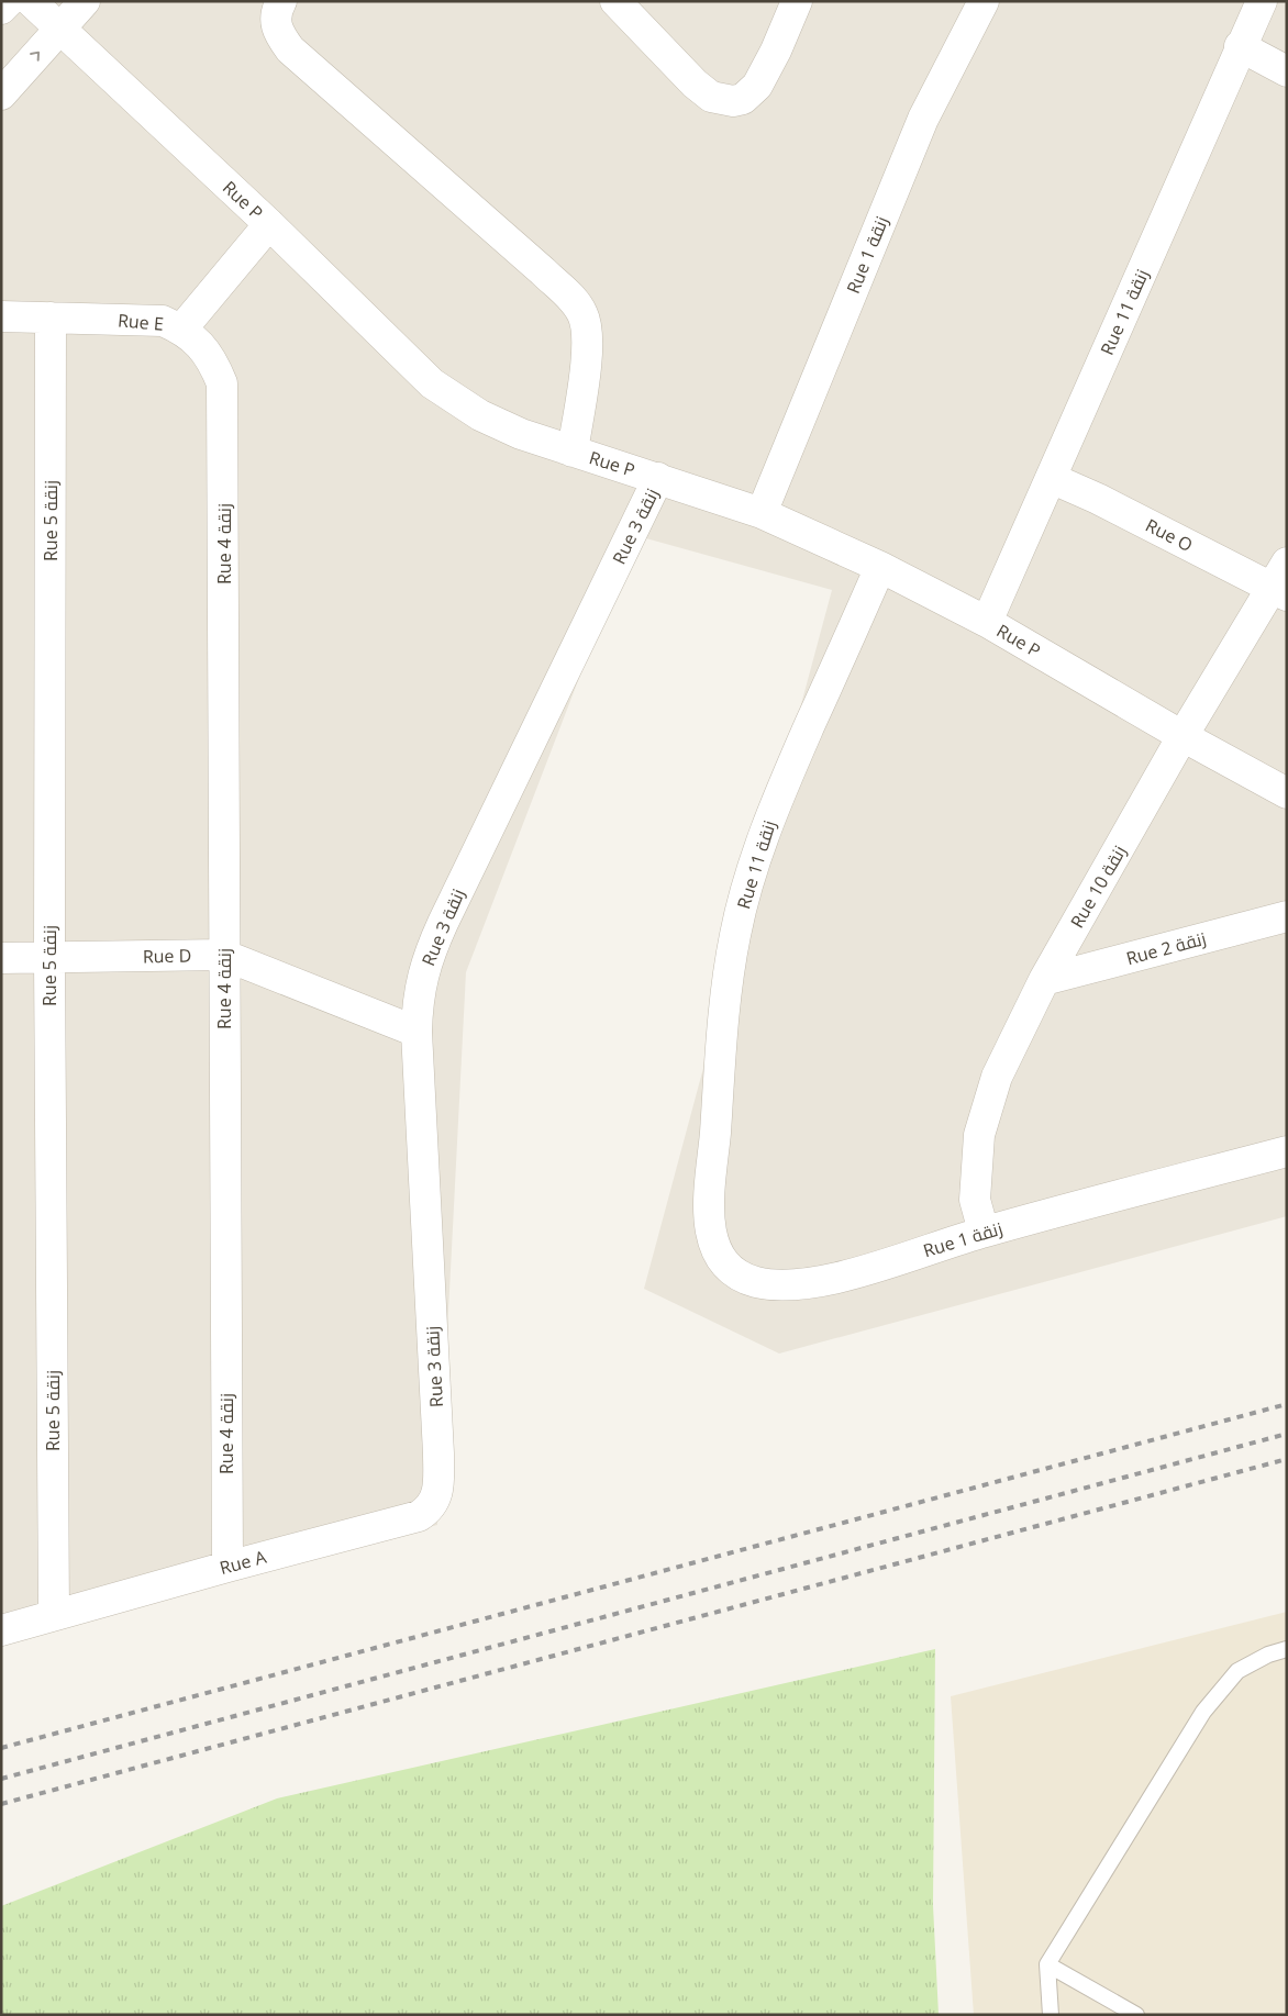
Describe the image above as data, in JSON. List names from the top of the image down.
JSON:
{
  "streets": {
    "street": [
      "Rue P",
      "Rue 1 زنقة",
      "Rue 11 زنقة",
      "Rue E",
      "Rue 5 زنقة",
      "Rue 3 زنقة",
      "Rue O",
      "Rue 4 زنقة",
      "Rue 10 زنقة",
      "Rue 2 زنقة",
      "Rue D",
      "Rue A"
    ]
  },
  "crossings": [
    ["Rue P", "Rue 1 زنقة"],
    ["Rue P", "Rue 11 زنقة"],
    ["Rue P", "Rue 3 زنقة"],
    ["Rue P", "Rue 10 زنقة"],
    ["Rue 1 زنقة", "Rue 11 زنقة"],
    ["Rue 1 زنقة", "Rue 10 زنقة"],
    ["Rue 11 زنقة", "Rue O"],
    ["Rue E", "Rue 5 زنقة"],
    ["Rue E", "Rue 4 زنقة"],
    ["Rue 5 زنقة", "Rue D"],
    ["Rue 5 زنقة", "Rue A"],
    ["Rue 3 زنقة", "Rue D"],
    ["Rue 3 زنقة", "Rue A"],
    ["Rue O", "Rue 10 زنقة"],
    ["Rue 4 زنقة", "Rue D"],
    ["Rue 4 زنقة", "Rue A"],
    ["Rue 10 زنقة", "Rue 2 زنقة"]
  ]
}
